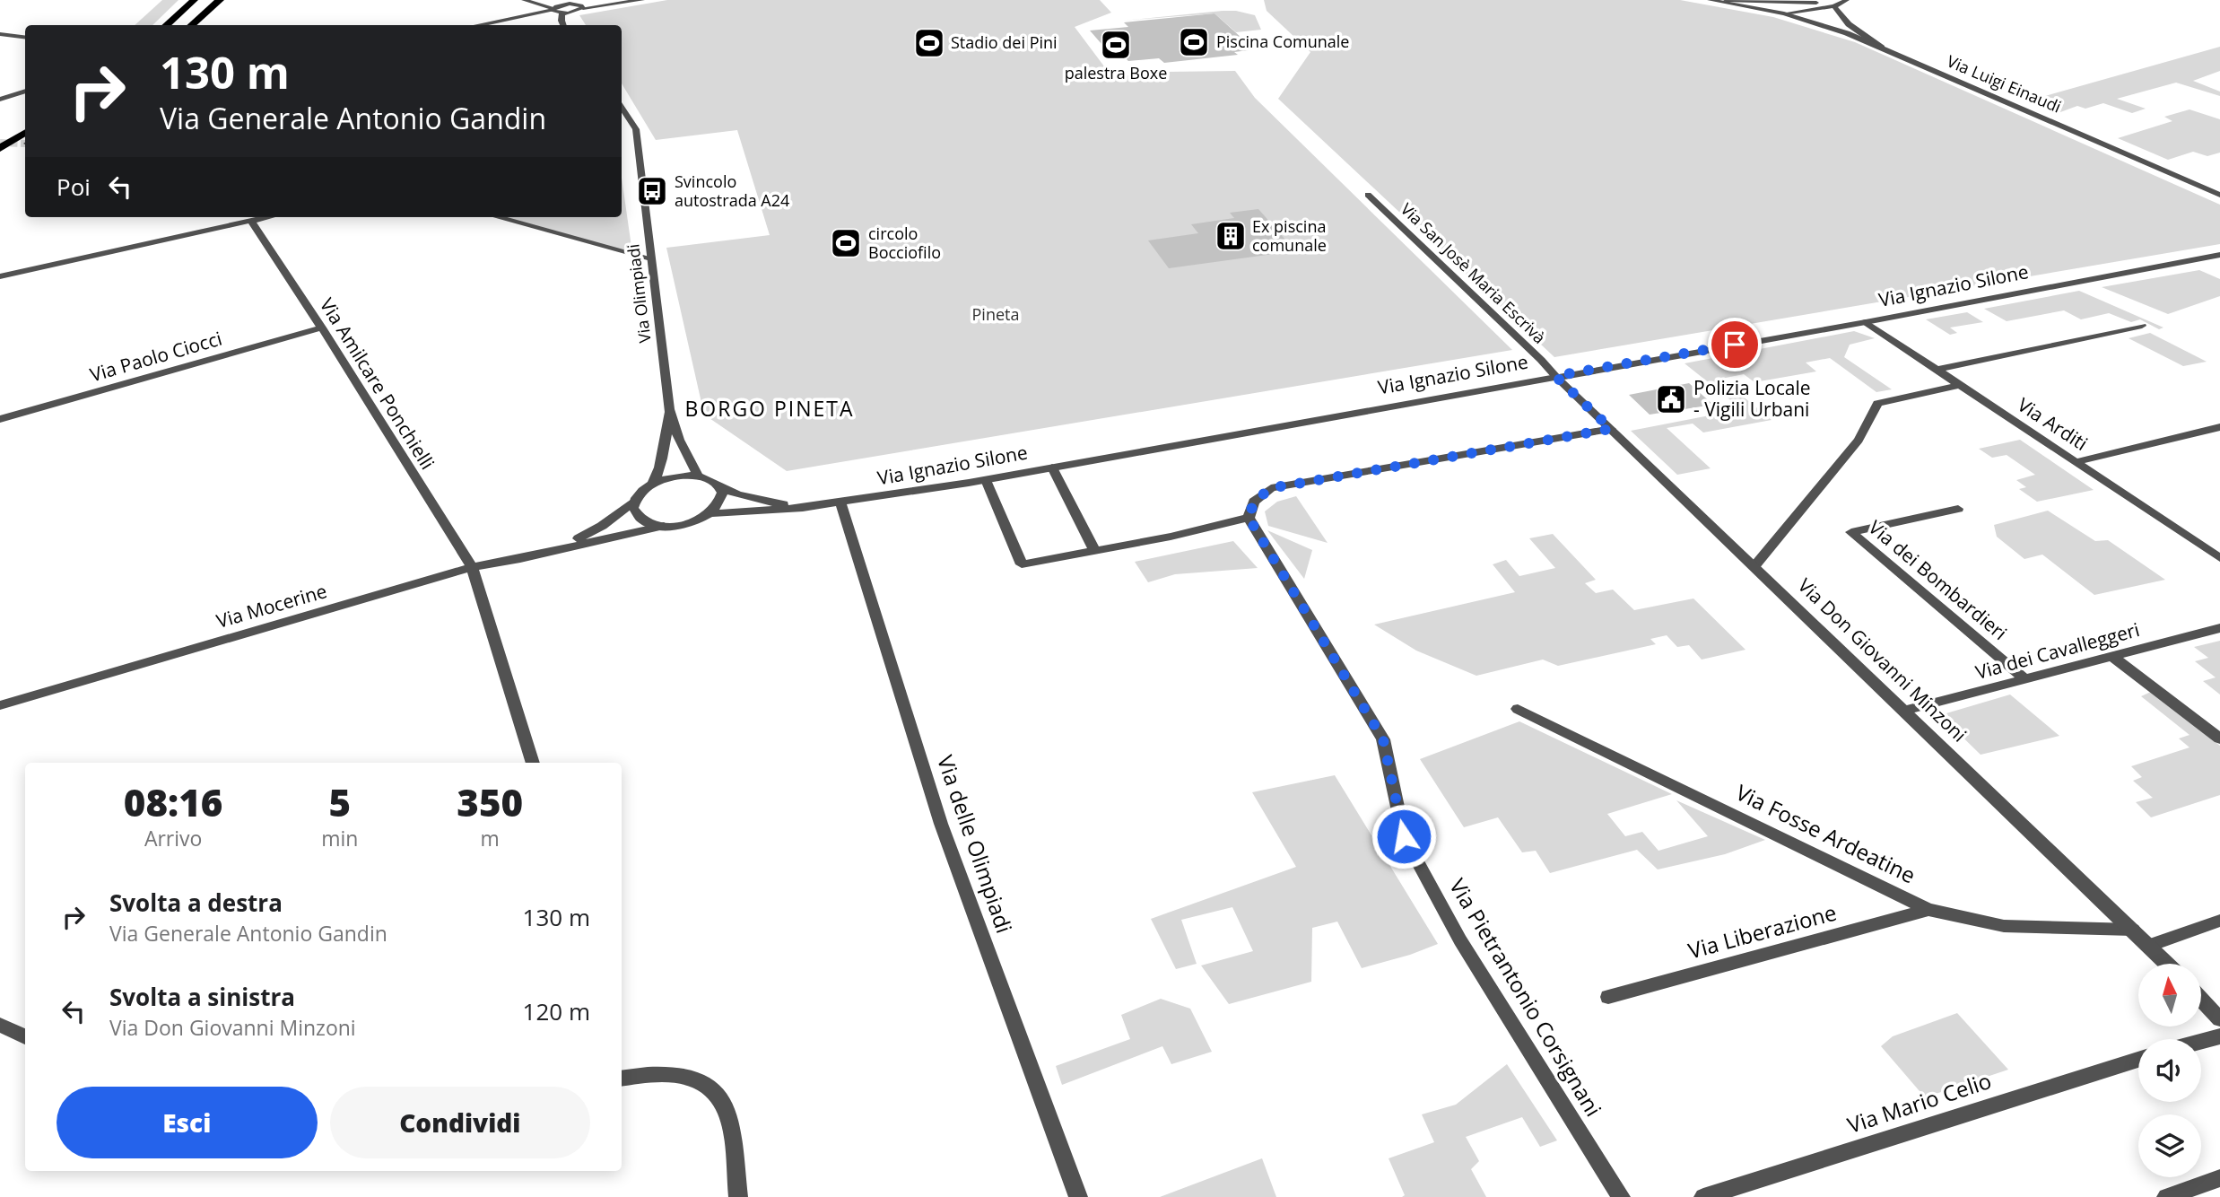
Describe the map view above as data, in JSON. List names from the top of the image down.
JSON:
{
  "streets": {
    "street": [
      "Via Luigi Einaudi",
      "Via San Josè Maria Escrivà",
      "Via Ignazio Silone",
      "Via Olimpiadi",
      "Via Paolo Ciocci",
      "Via Amilcare Ponchielli",
      "Via Arditi",
      "Via dei Bombardieri",
      "Via Mocerine",
      "Via dei Cavalleggeri",
      "Via Don Giovanni Minzoni",
      "Via Fosse Ardeatine",
      "Via delle Olimpiadi",
      "Via Liberazione",
      "Via Pietrantonio Corsignani",
      "Via Mario Celio"
    ]
  },
  "crossings": [
    ["Via San Josè Maria Escrivà", "Via Ignazio Silone"],
    ["Via San Josè Maria Escrivà", "Via Don Giovanni Minzoni"],
    ["Via Ignazio Silone", "Via Olimpiadi"],
    ["Via Ignazio Silone", "Via Arditi"],
    ["Via Ignazio Silone", "Via Mocerine"],
    ["Via Ignazio Silone", "Via Don Giovanni Minzoni"],
    ["Via Ignazio Silone", "Via delle Olimpiadi"],
    ["Via Olimpiadi", "Via Mocerine"],
    ["Via Paolo Ciocci", "Via Amilcare Ponchielli"],
    ["Via Amilcare Ponchielli", "Via Mocerine"],
    ["Via dei Bombardieri", "Via dei Cavalleggeri"],
    ["Via dei Cavalleggeri", "Via Don Giovanni Minzoni"],
    ["Via Don Giovanni Minzoni", "Via Fosse Ardeatine"],
    ["Via Fosse Ardeatine", "Via Liberazione"]
  ],
  "districts": ["BORGO PINETA"],
  "parks": ["Pineta"],
  "places": {
    "sports": [
      "Piscina Comunale",
      "Stadio dei Pini",
      "palestra Boxe",
      "circolo Bocciofilo"
    ],
    "bus stop": ["Svincolo autostrada A24"],
    "building": ["Ex piscina comunale"],
    "public building": ["Polizia Locale - Vigili Urbani"]
  },
  "north": "top",
  "page": {
    "turn": ["130 m", "Via Generale Antonio Gandin"],
    "then": "Poi",
    "eta": [
      "08:16",
      "Arrivo",
      "5",
      "min",
      "350",
      "m"
    ],
    "list": [
      {
        "name": "Svolta a destra",
        "note": "Via Generale Antonio Gandin",
        "value": "130 m"
      },
      {
        "name": "Svolta a sinistra",
        "note": "Via Don Giovanni Minzoni",
        "value": "120 m"
      }
    ],
    "buttons": ["Esci", "Condividi"]
  }
}
